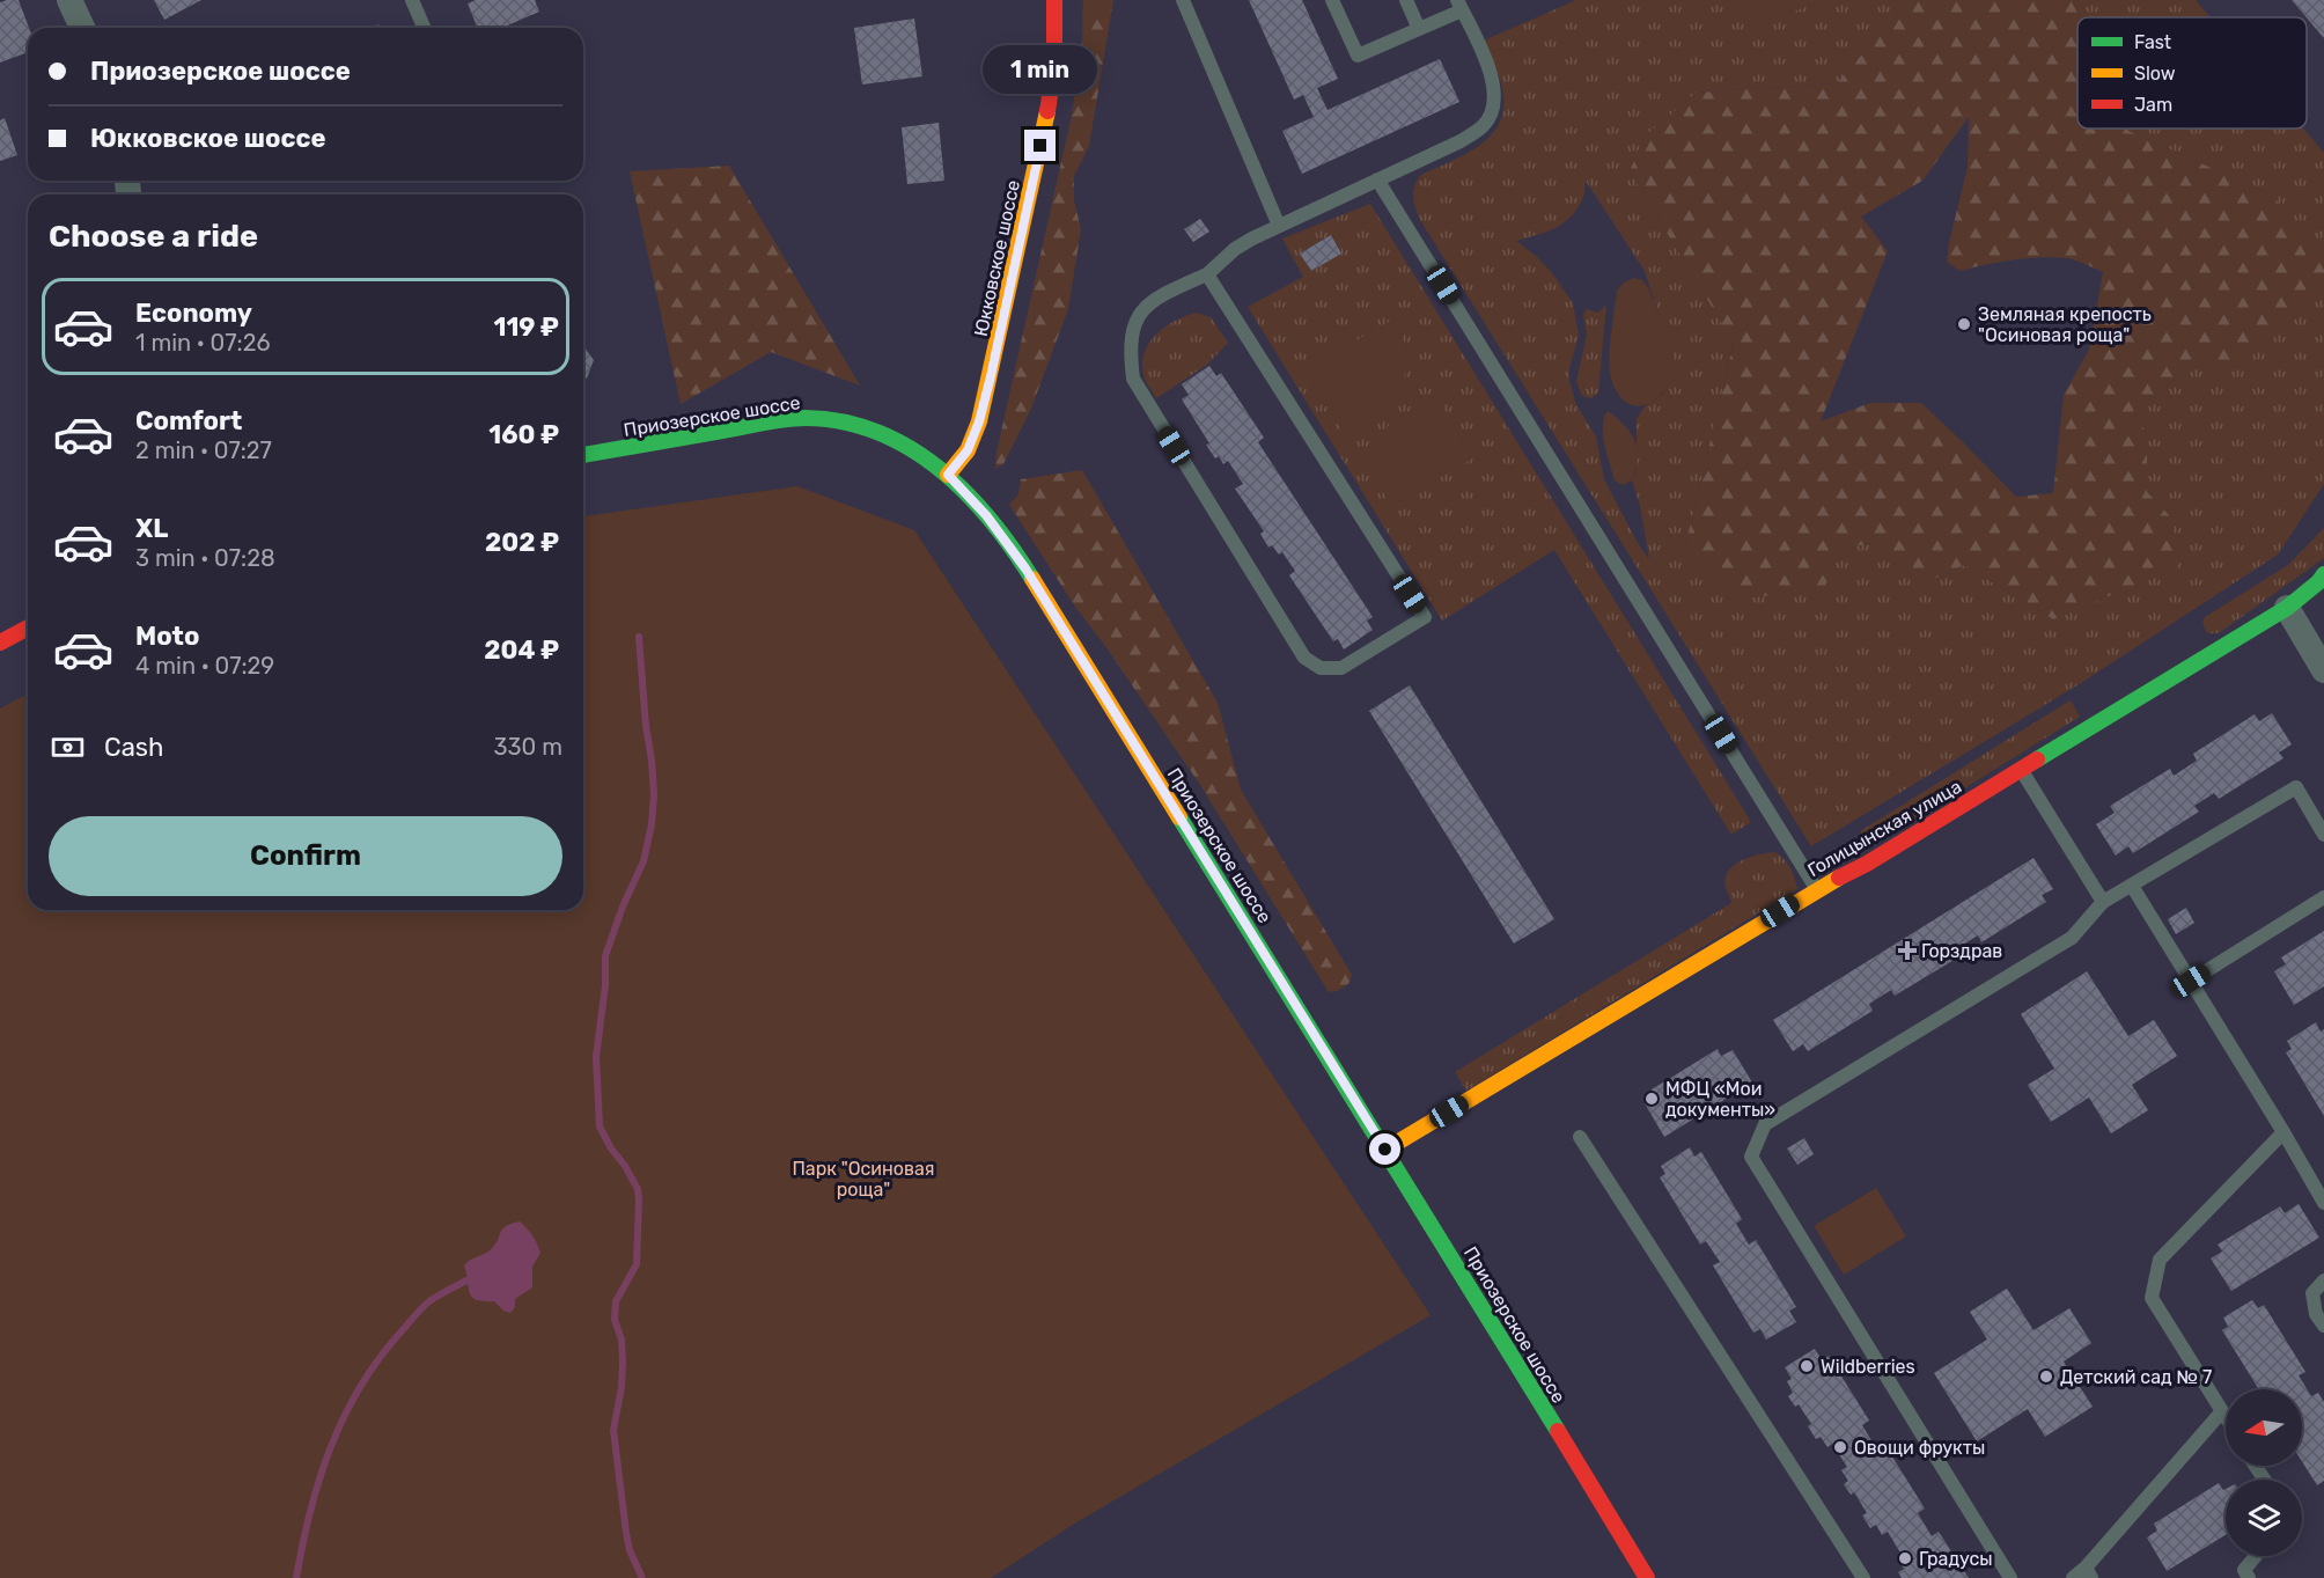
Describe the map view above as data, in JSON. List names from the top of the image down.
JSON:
{
  "streets": {
    "main road": ["Юкковское шоссе", "Приозерское шоссе", "Голицынская улица"]
  },
  "crossings": [
    ["Юкковское шоссе", "Приозерское шоссе"],
    ["Приозерское шоссе", "Голицынская улица"]
  ],
  "parks": ["Парк \"Осиновая роща\""],
  "places": {
    "other": [
      "Земляная крепость \"Осиновая роща\"",
      "МФЦ «Мои документы»",
      "Wildberries",
      "Детский сад № 7",
      "Овощи фрукты",
      "Градусы"
    ],
    "health": ["Горздрав"]
  },
  "legend": ["Fast", "Slow", "Jam"],
  "north": "left",
  "page": {
    "banner": ["Приозерское шоссе", "Юкковское шоссе"],
    "bubble": "1 min",
    "heading": "Choose a ride",
    "list": [
      {
        "name": "Economy",
        "note": "1 min · 07:26",
        "value": "119 ₽"
      },
      {
        "name": "Comfort",
        "note": "2 min · 07:27",
        "value": "160 ₽"
      },
      {
        "name": "XL",
        "note": "3 min · 07:28",
        "value": "202 ₽"
      },
      {
        "name": "Moto",
        "note": "4 min · 07:29",
        "value": "204 ₽"
      }
    ],
    "pay": ["Cash", "330 m"],
    "buttons": "Confirm"
  }
}
